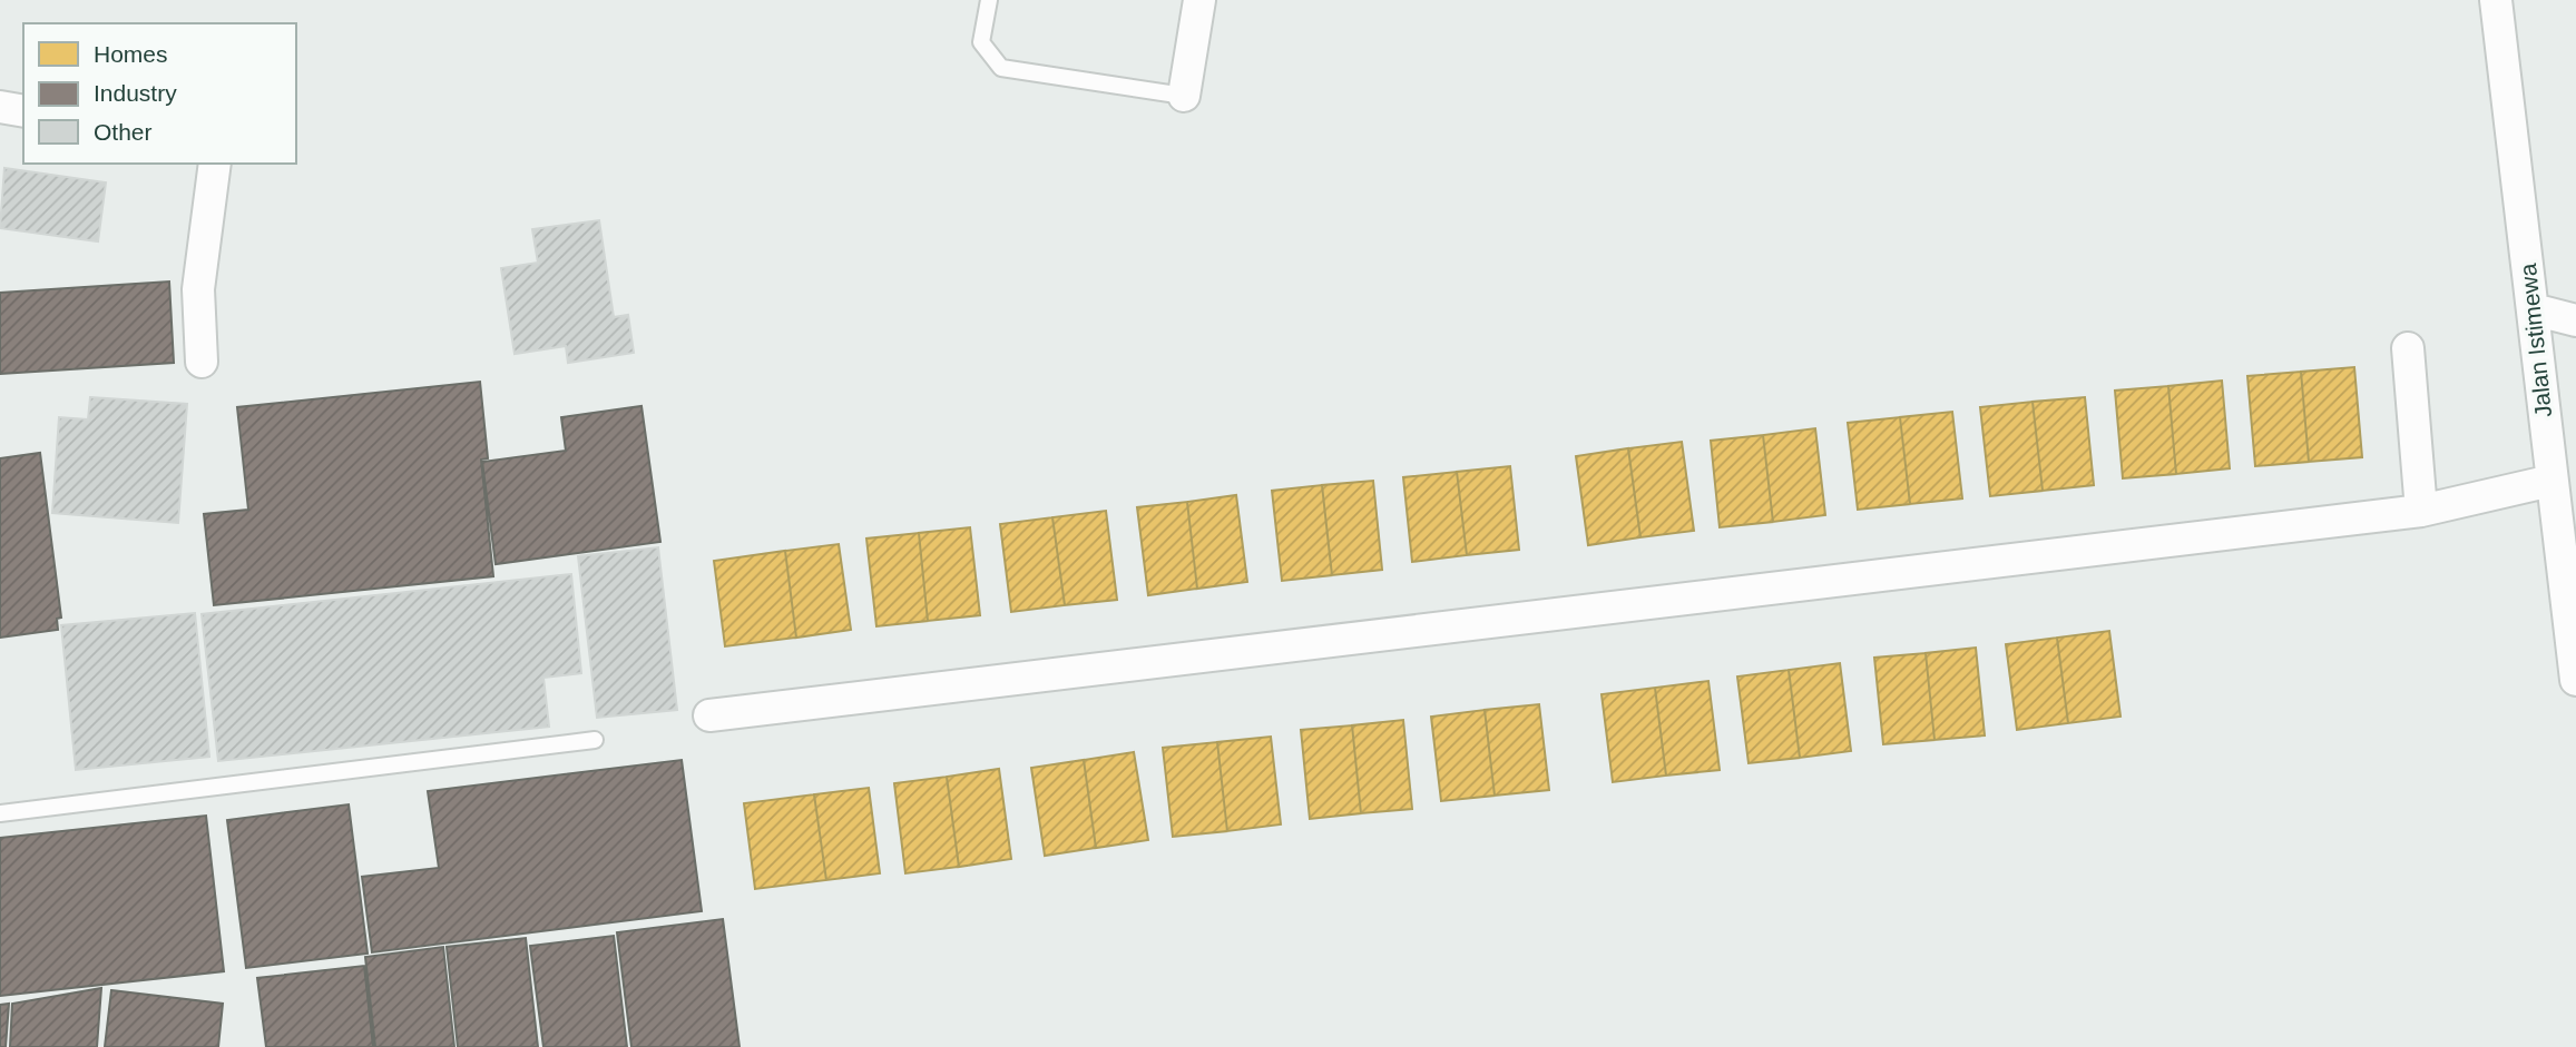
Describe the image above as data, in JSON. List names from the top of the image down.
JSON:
{
  "streets": {
    "street": ["Jalan Istimewa"]
  },
  "legend": ["Homes", "Industry", "Other"]
}
